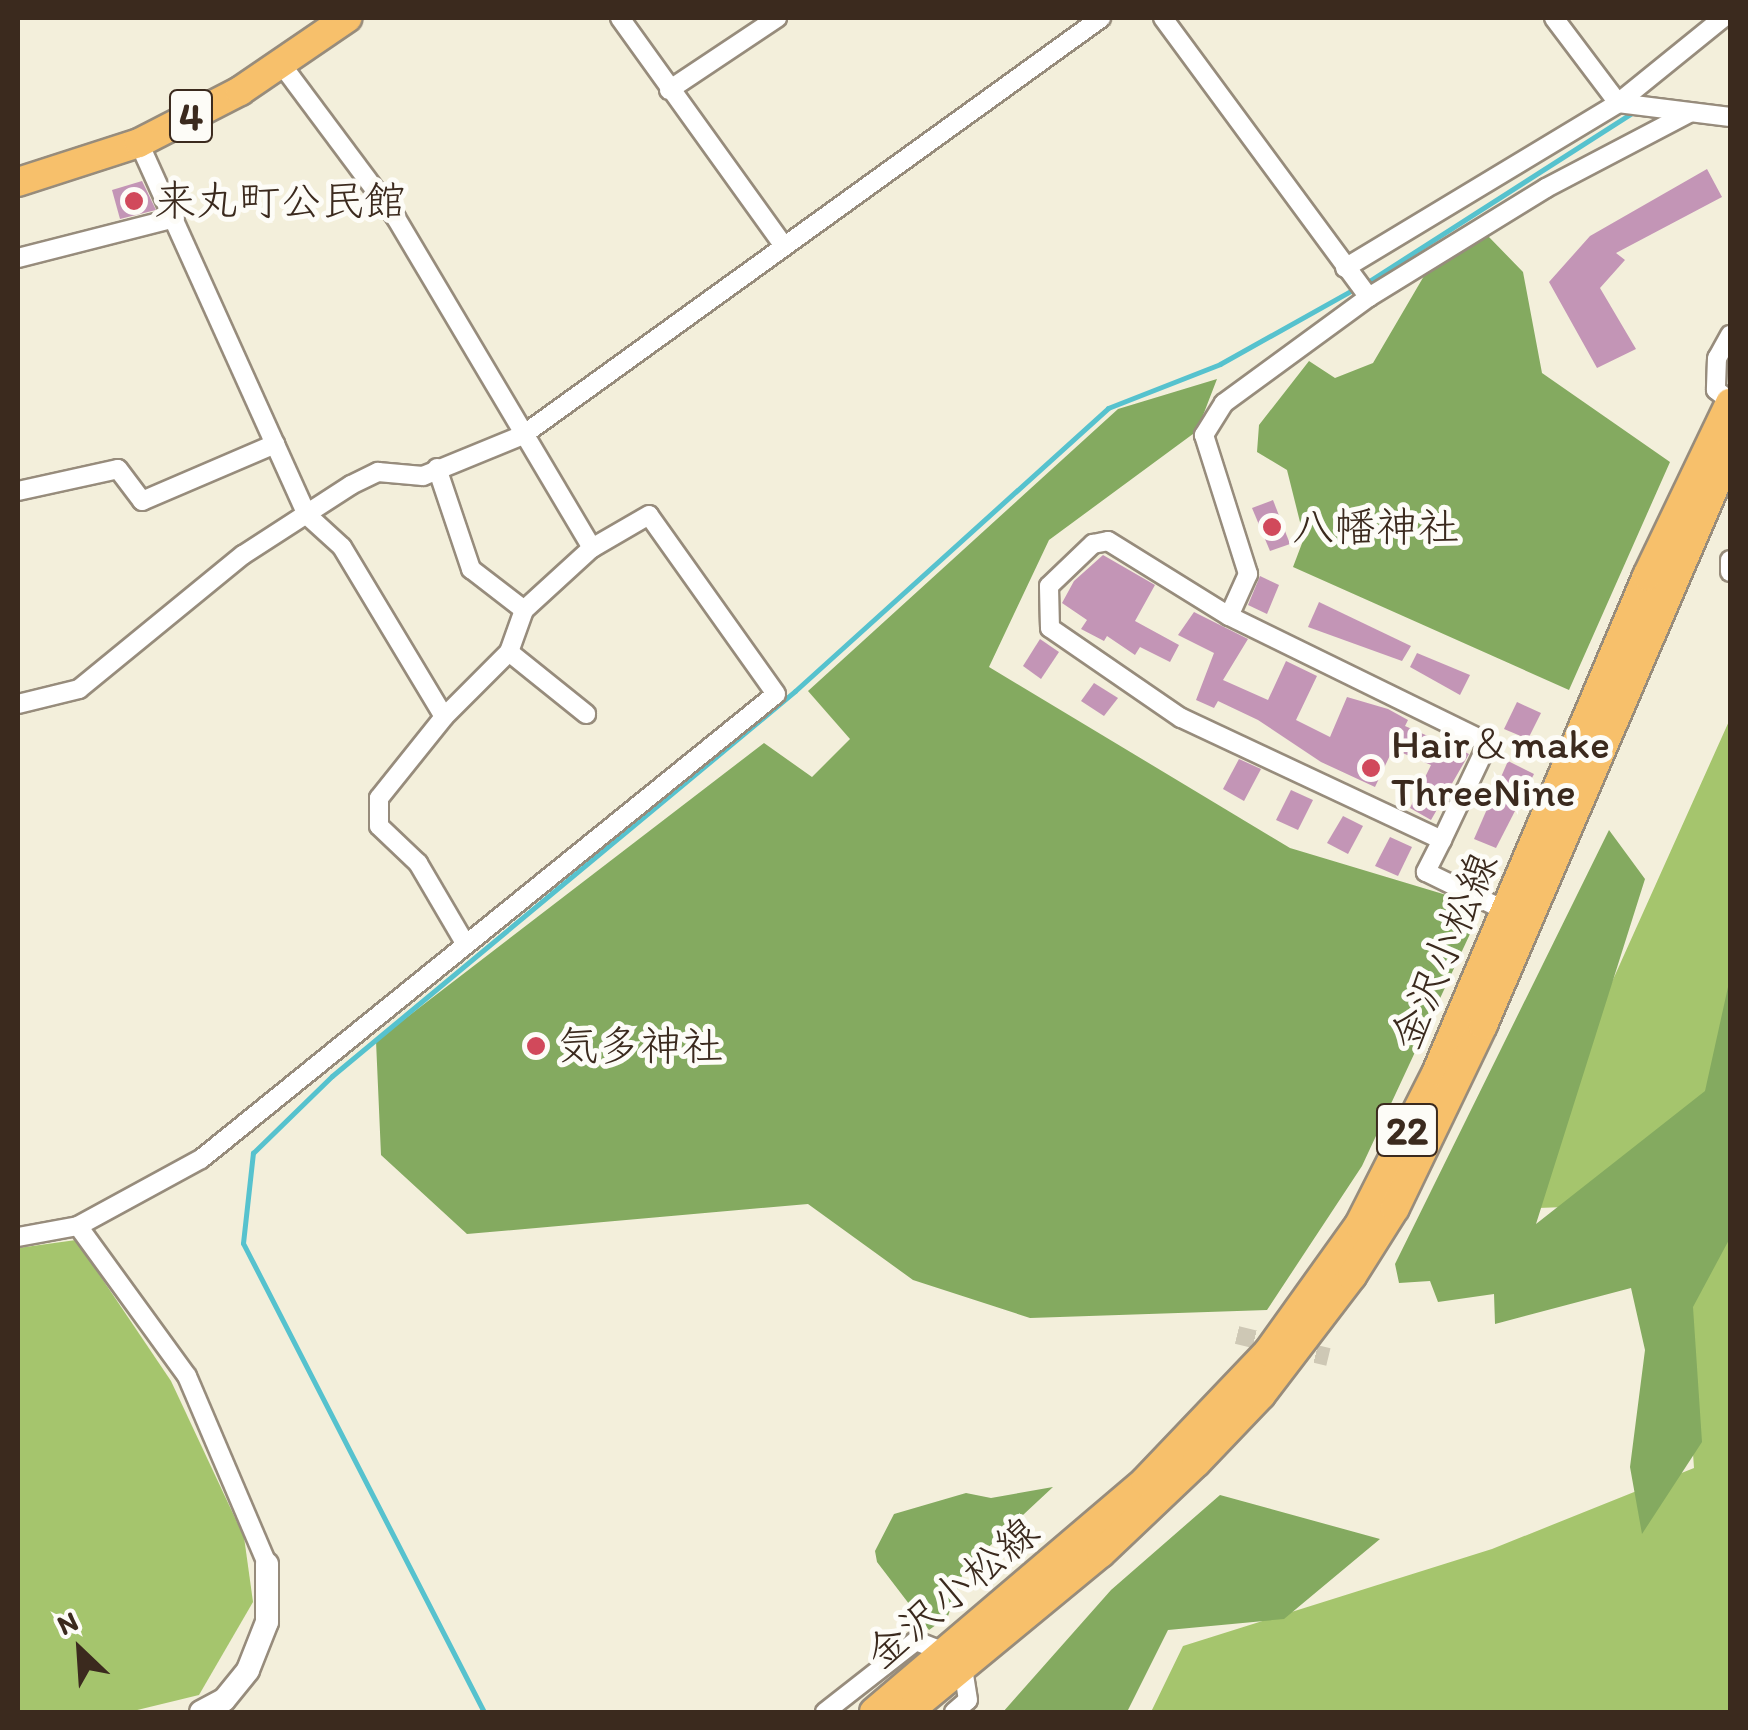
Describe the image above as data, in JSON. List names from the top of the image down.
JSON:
{
  "streets": {
    "main road": ["4", "金沢小松線", "22"]
  },
  "places": [
    "来丸町公民館",
    "八幡神社",
    "Hair＆make ThreeNine",
    "気多神社"
  ],
  "north": "top left"
}
